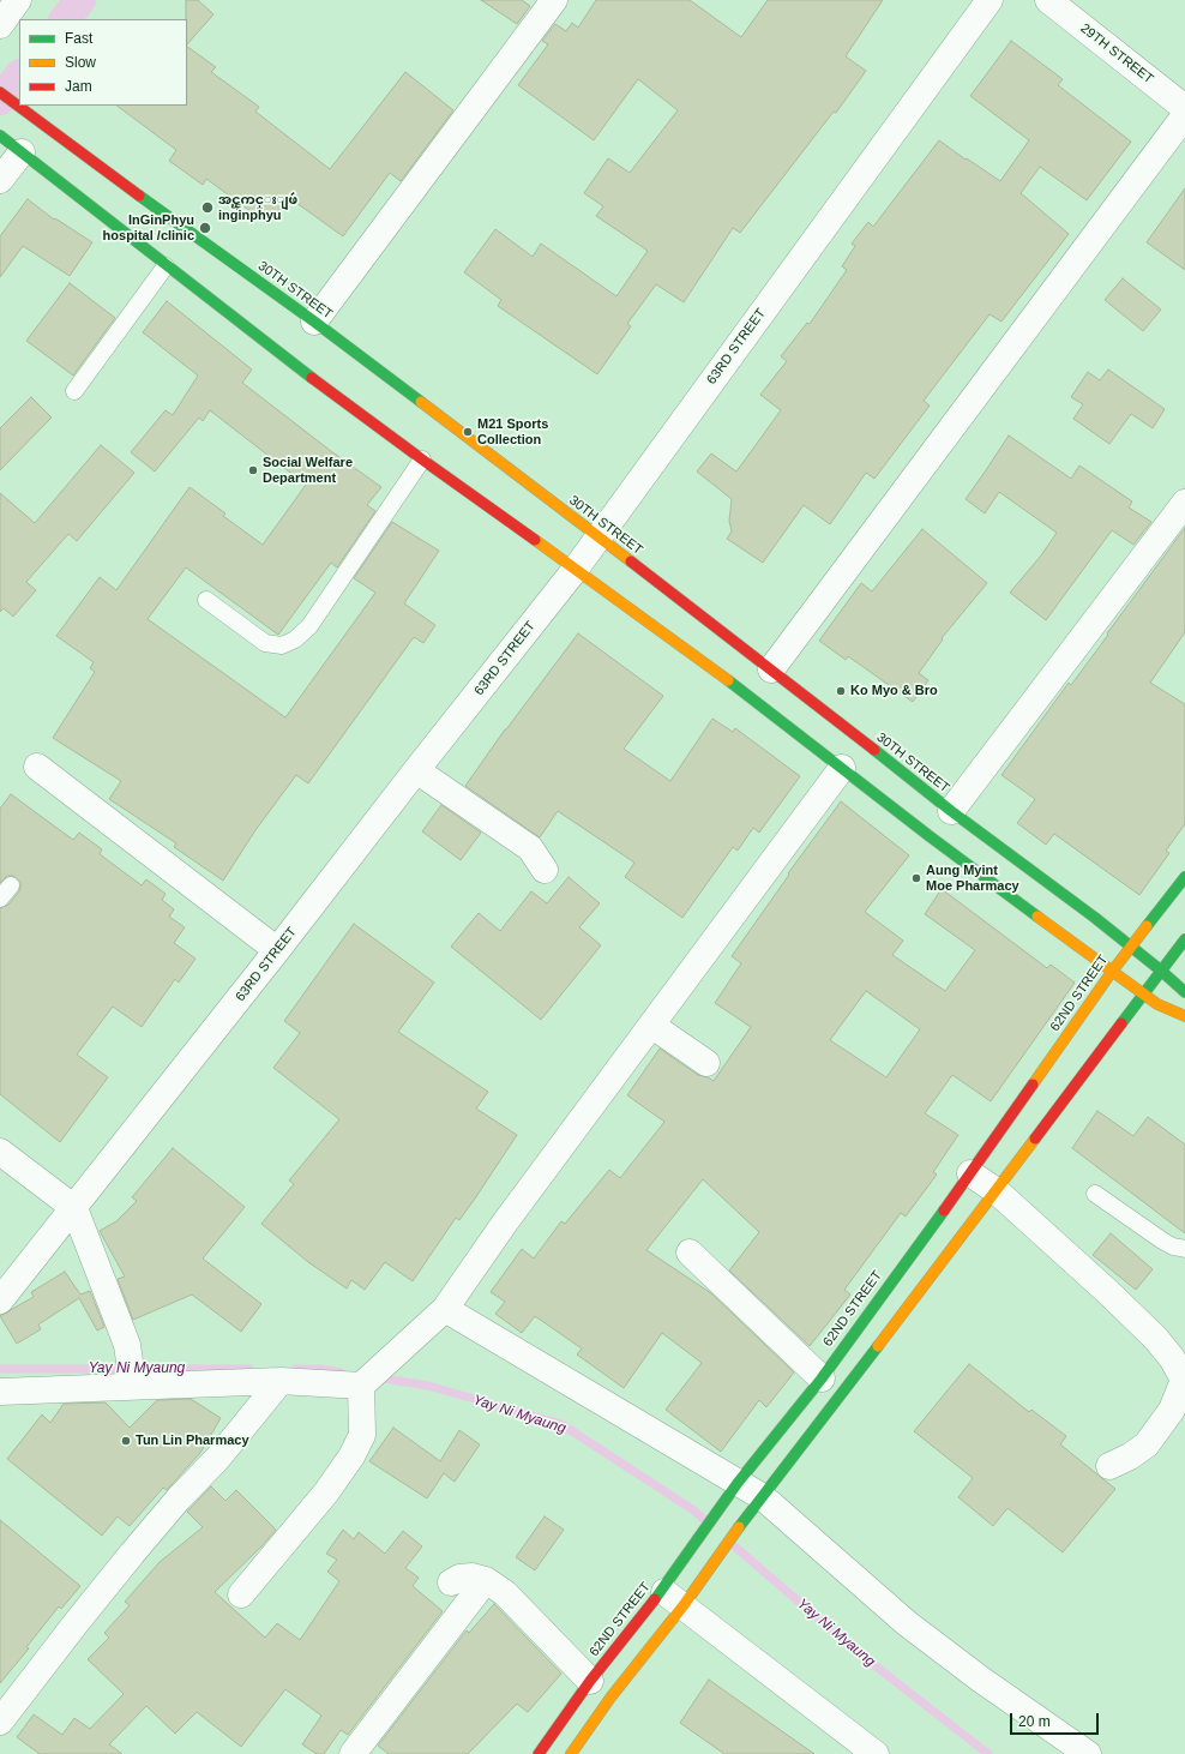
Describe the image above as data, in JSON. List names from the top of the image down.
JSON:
{
  "streets": {
    "main road": ["30TH STREET", "62ND STREET"],
    "street": ["29TH STREET", "63RD STREET"]
  },
  "crossings": [
    ["30TH STREET", "63RD STREET"],
    ["30TH STREET", "62ND STREET"]
  ],
  "water": ["Yay Ni Myaung"],
  "places": [
    "အင္ၾကင္းျဖဴ inginphyu",
    "InGinPhyu hospital /clinic",
    "M21 Sports Collection",
    "Social Welfare Department",
    "Ko Myo & Bro",
    "Aung Myint Moe Pharmacy",
    "Tun Lin Pharmacy"
  ],
  "legend": ["Fast", "Slow", "Jam"],
  "scale_bar": "20 m"
}
